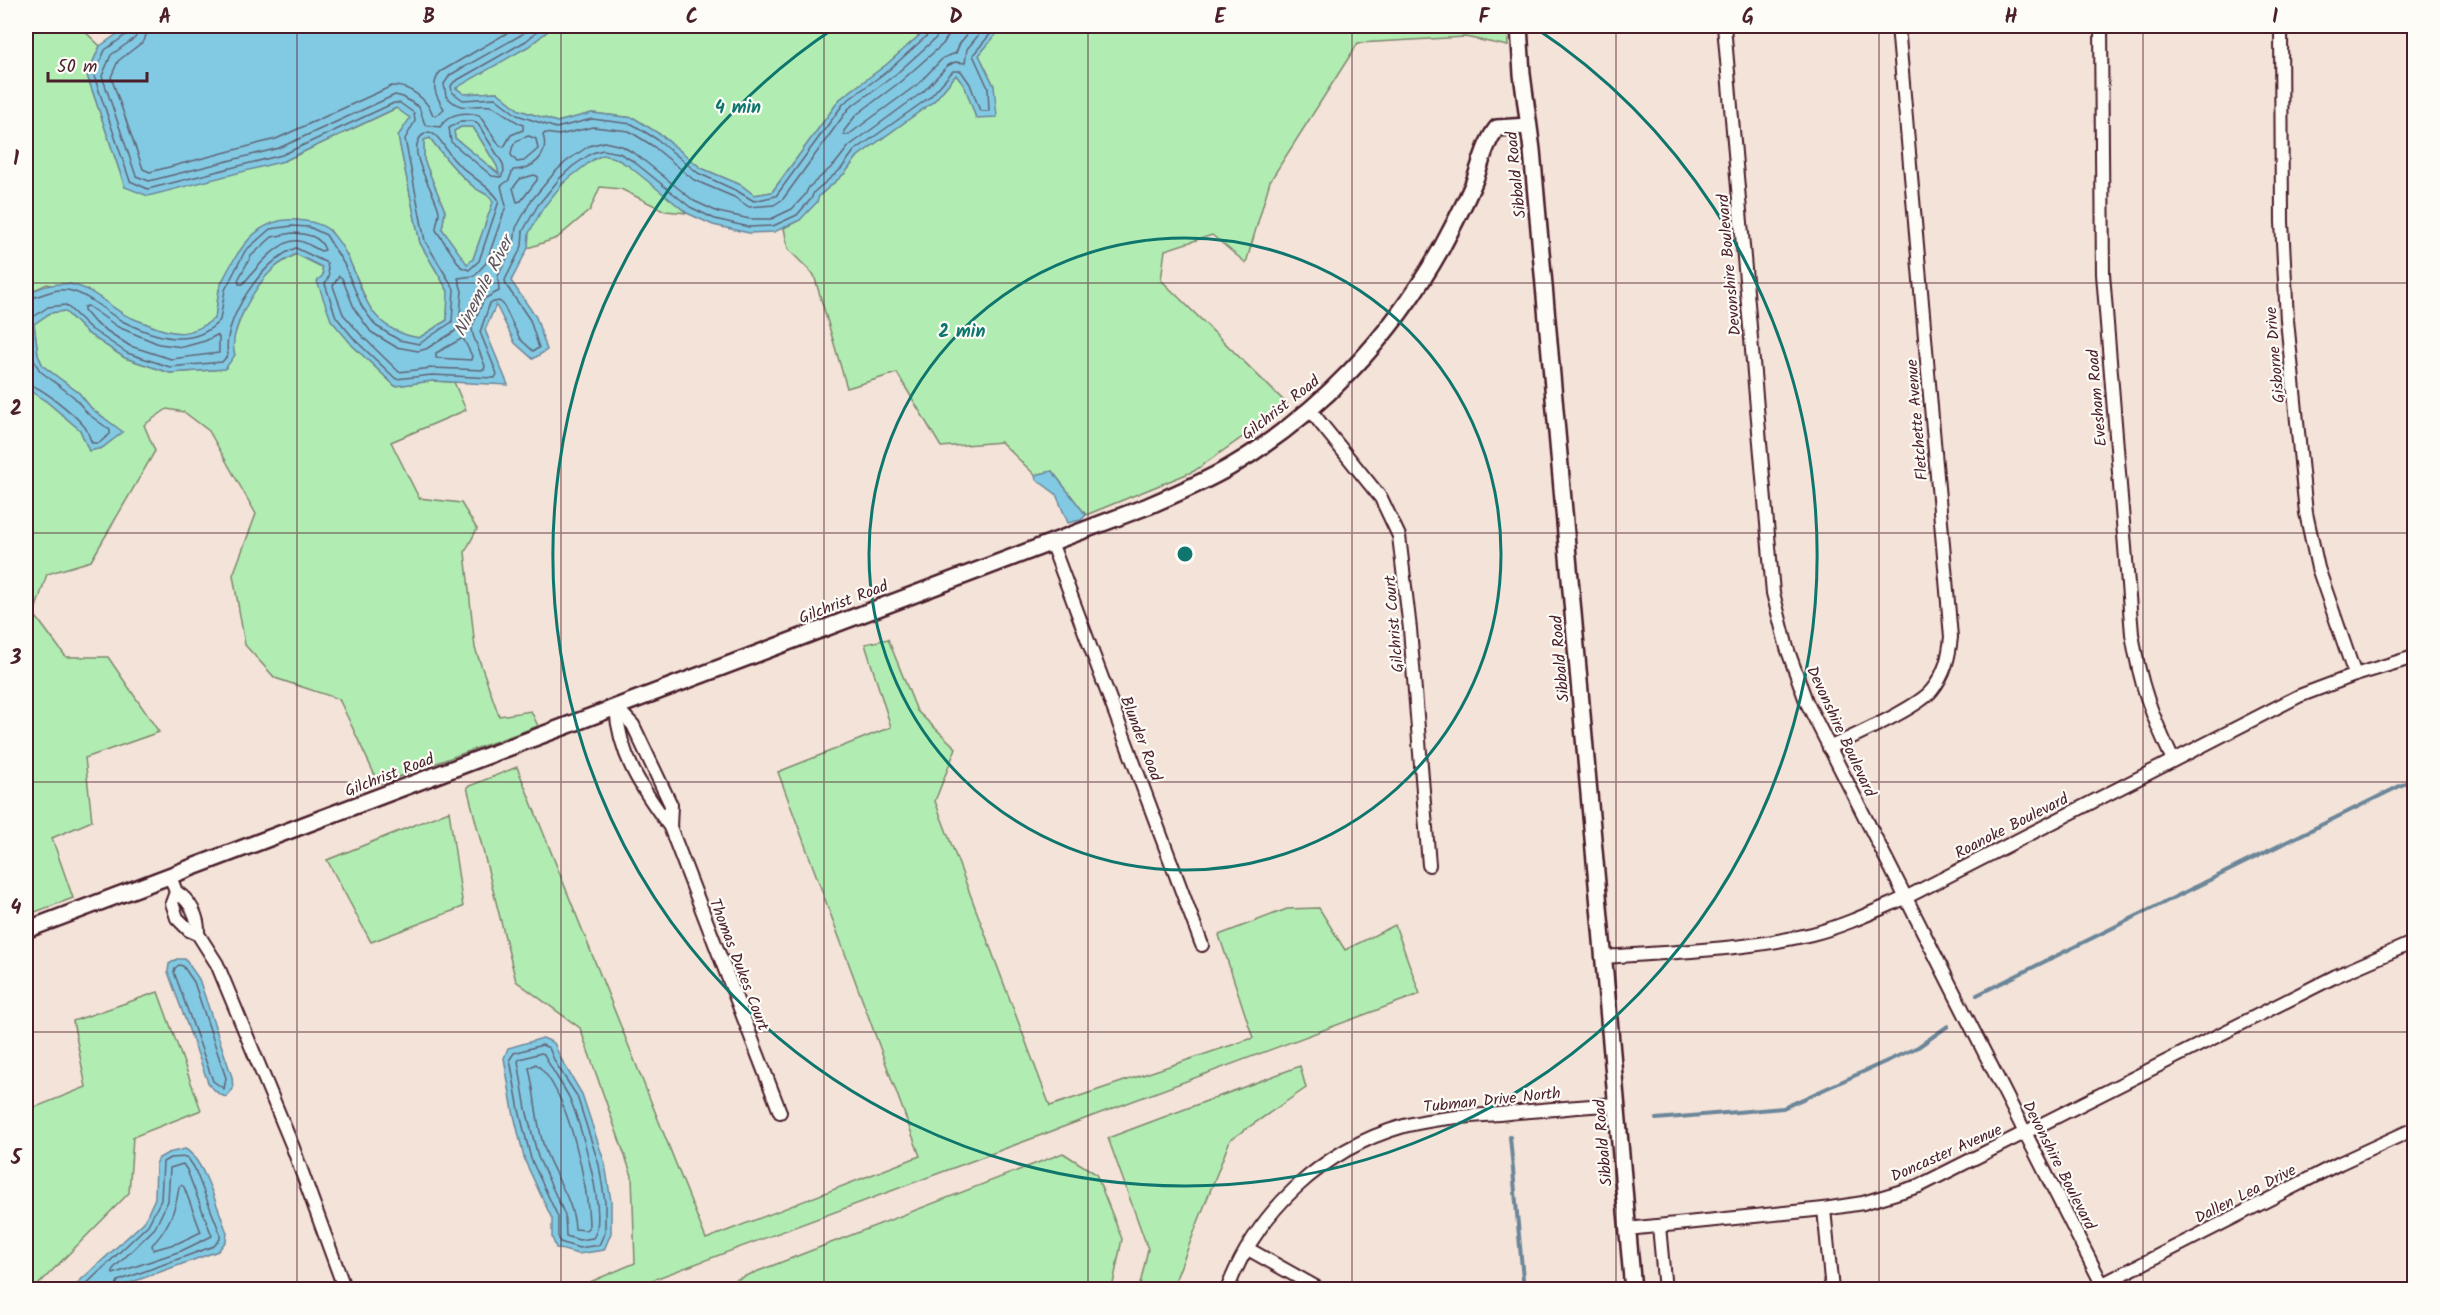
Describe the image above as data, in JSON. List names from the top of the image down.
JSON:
{
  "streets": {
    "street": [
      "Sibbald Road",
      "Devonshire Boulevard",
      "Gisborne Drive",
      "Evesham Road",
      "Gilchrist Road",
      "Fletchette Avenue",
      "Gilchrist Court",
      "Blunder Road",
      "Roanoke Boulevard",
      "Thomas Dukes Court",
      "Tubman Drive North",
      "Doncaster Avenue",
      "Dallen Lea Drive"
    ]
  },
  "crossings": [
    ["Sibbald Road", "Gilchrist Road"],
    ["Sibbald Road", "Roanoke Boulevard"],
    ["Sibbald Road", "Tubman Drive North"],
    ["Sibbald Road", "Doncaster Avenue"],
    ["Devonshire Boulevard", "Fletchette Avenue"],
    ["Devonshire Boulevard", "Roanoke Boulevard"],
    ["Devonshire Boulevard", "Doncaster Avenue"],
    ["Devonshire Boulevard", "Dallen Lea Drive"],
    ["Gisborne Drive", "Roanoke Boulevard"],
    ["Evesham Road", "Roanoke Boulevard"],
    ["Gilchrist Road", "Gilchrist Court"],
    ["Gilchrist Road", "Blunder Road"],
    ["Gilchrist Road", "Thomas Dukes Court"]
  ],
  "water": ["Ninemile River"],
  "scale_bar": "50 m",
  "grid": {
    "columns": [
      "A",
      "B",
      "C",
      "D",
      "E",
      "F",
      "G",
      "H",
      "I"
    ],
    "rows": [
      "1",
      "2",
      "3",
      "4",
      "5"
    ]
  },
  "rings": ["4 min", "2 min"]
}
